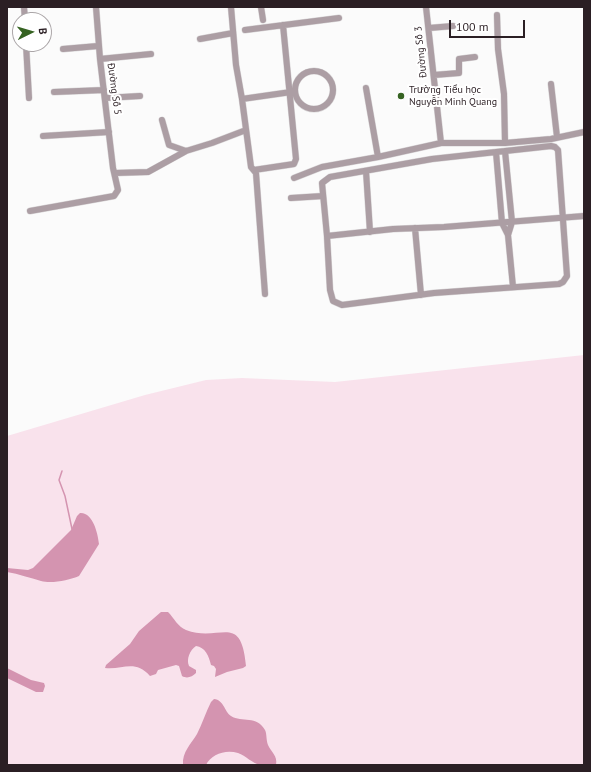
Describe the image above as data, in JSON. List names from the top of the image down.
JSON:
{
  "streets": {
    "street": ["Đường Số 3", "Đường Số 5"]
  },
  "places": ["Trường Tiểu học Nguyễn Minh Quang"],
  "scale_bar": "100 m",
  "north": "right"
}
